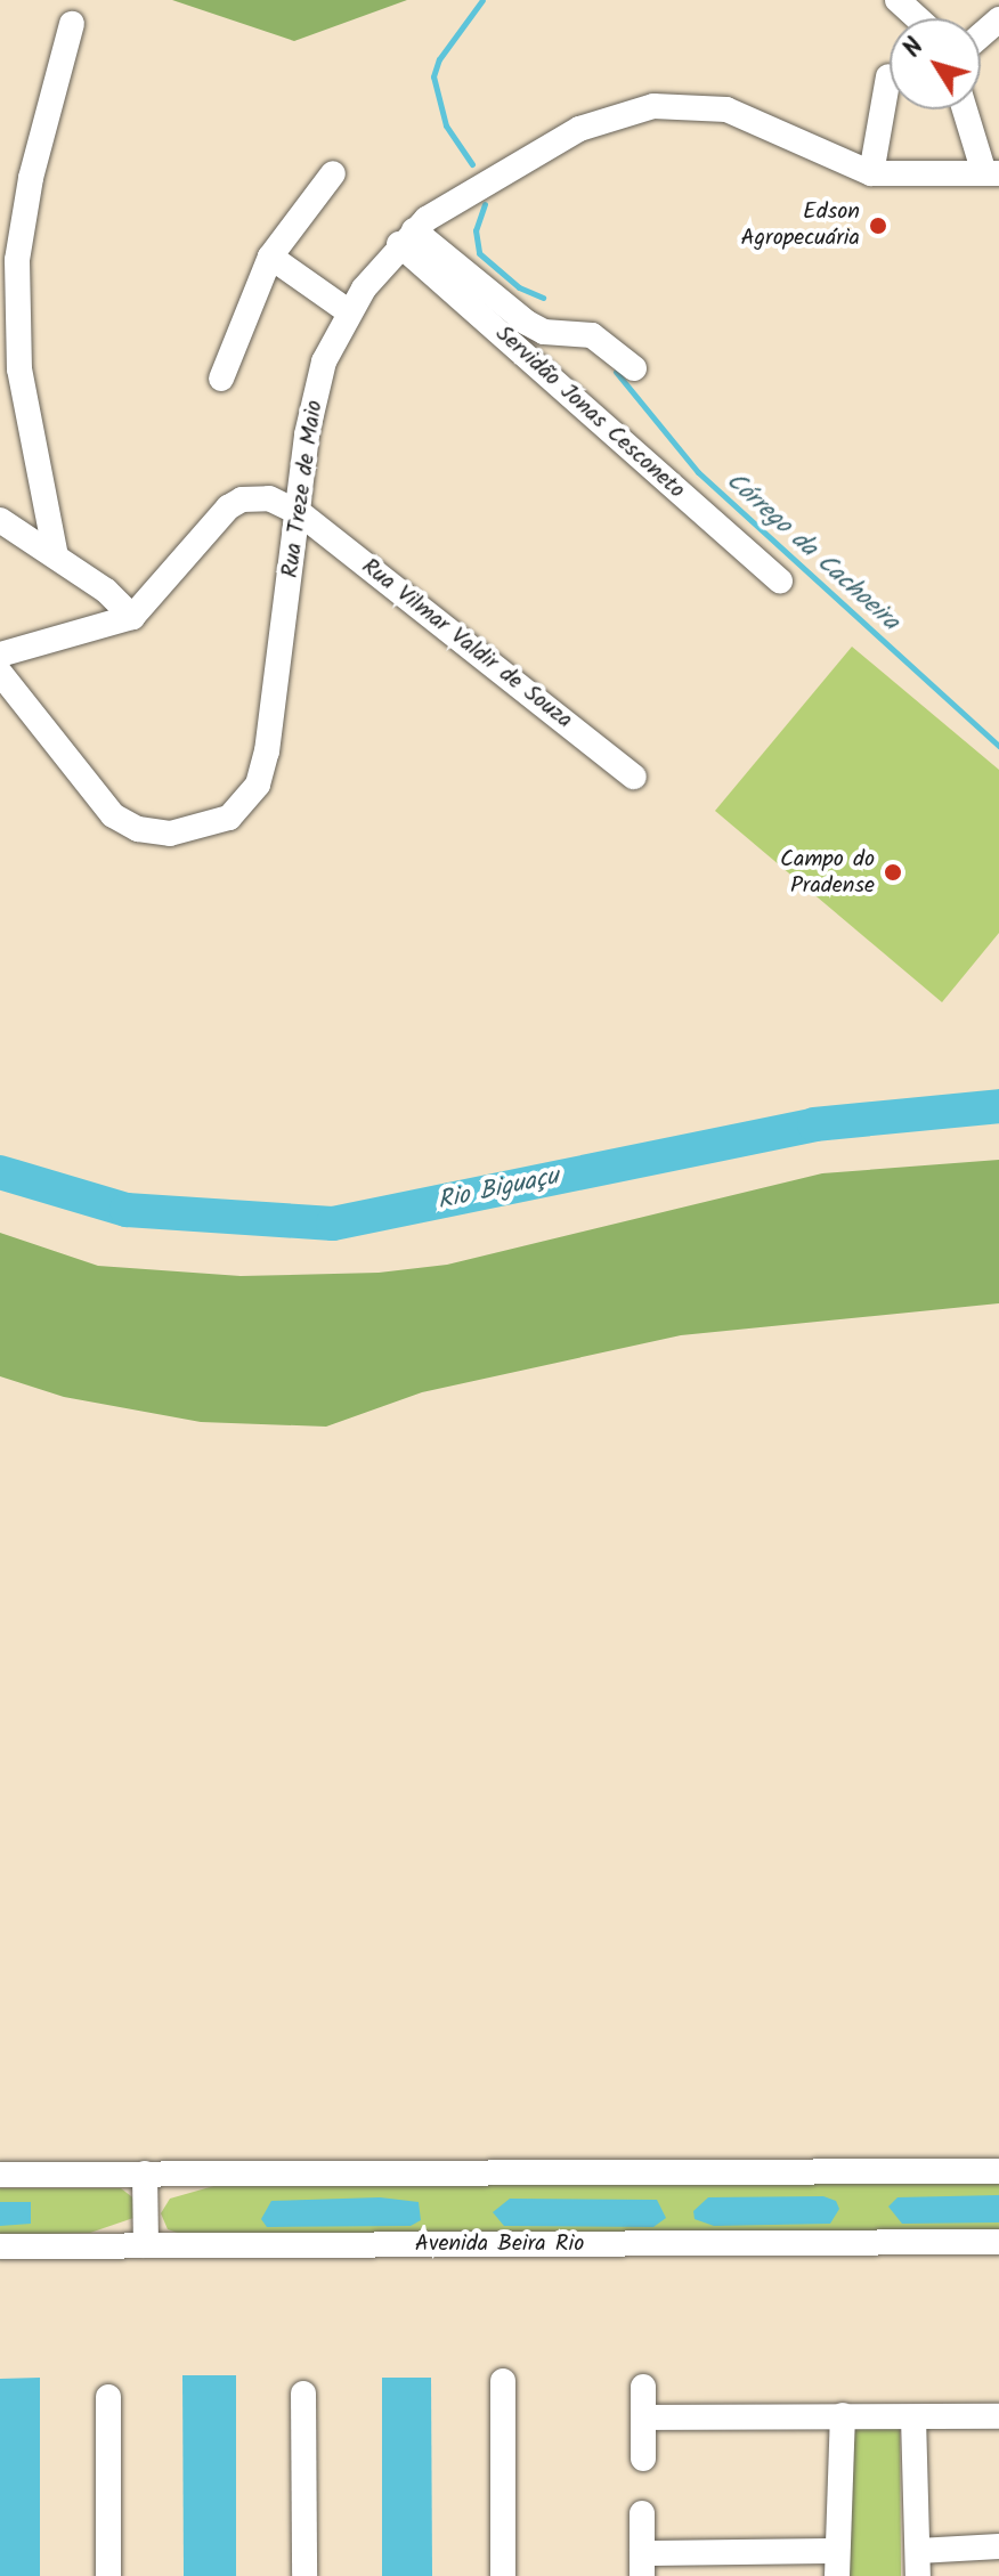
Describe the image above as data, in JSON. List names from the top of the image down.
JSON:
{
  "streets": {
    "street": [
      "Servidão Jonas Cesconeto",
      "Rua Treze de Maio",
      "Rua Vilmar Valdir de Souza",
      "Avenida Beira Rio"
    ]
  },
  "crossings": [
    ["Servidão Jonas Cesconeto", "Rua Treze de Maio"],
    ["Rua Treze de Maio", "Rua Vilmar Valdir de Souza"]
  ],
  "water": ["Córrego da Cachoeira", "Rio Biguaçu"],
  "places": ["Edson Agropecuária", "Campo do Pradense"],
  "north": "top left"
}
